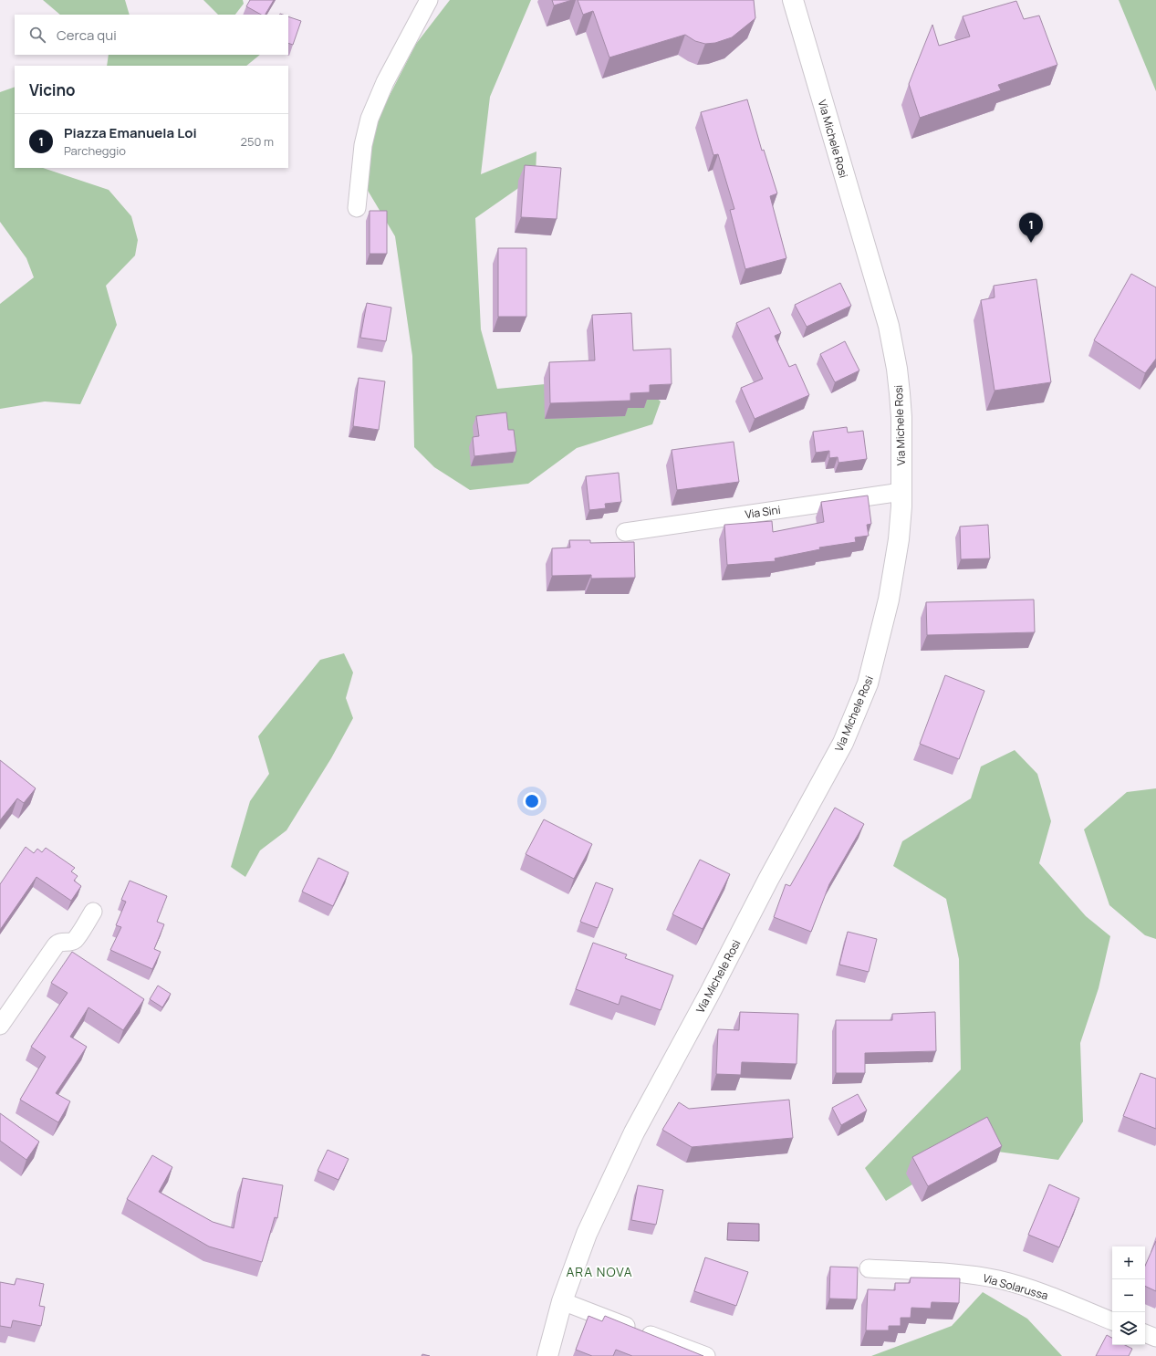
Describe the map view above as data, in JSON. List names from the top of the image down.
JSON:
{
  "streets": {
    "street": ["Via Michele Rosi", "Via Sini", "Via Solarussa"]
  },
  "crossings": [
    ["Via Michele Rosi", "Via Sini"]
  ],
  "districts": ["ARA NOVA"],
  "page": {
    "search": "Cerca qui",
    "heading": "Vicino",
    "list": [
      {
        "mark": "1",
        "name": "Piazza Emanuela Loi",
        "note": "Parcheggio",
        "value": "250 m"
      }
    ],
    "pins": "1",
    "map_buttons": ["+", "−"]
  }
}
